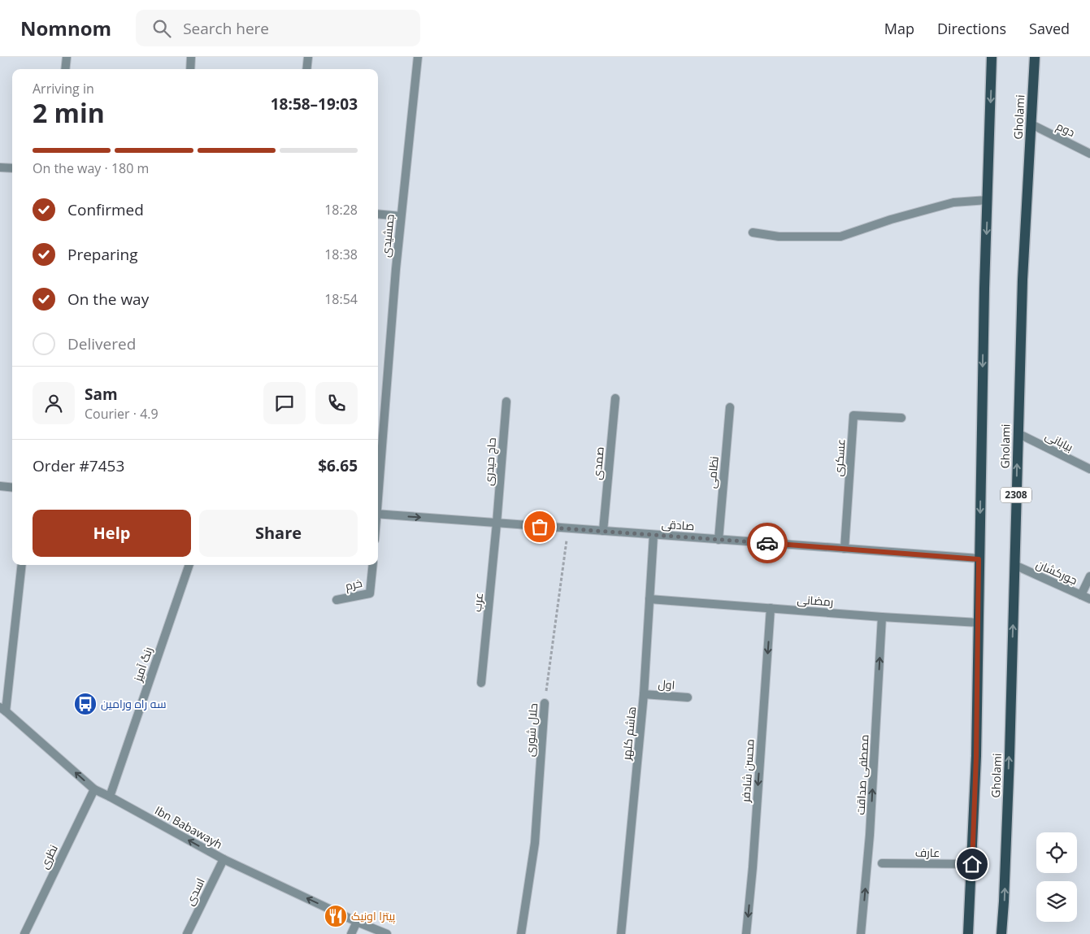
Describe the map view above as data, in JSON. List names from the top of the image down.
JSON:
{
  "streets": {
    "main road": ["Gholami", "2308"],
    "street": [
      "دوم",
      "جمشیدی",
      "بیابانی",
      "عسکری",
      "حاج حیدری",
      "صمدی",
      "نظامی",
      "صادقی",
      "جورکشان",
      "خرم",
      "رمضانی",
      "عرب",
      "رنگ آمیز",
      "اول",
      "حلال شوری",
      "هاشم کلهر",
      "محسن شادفر",
      "مصطفی صداقت",
      "Ibn Babawayh",
      "عارف",
      "نظری",
      "اسدی"
    ]
  },
  "crossings": [
    ["Gholami", "دوم"],
    ["Gholami", "بیابانی"],
    ["Gholami", "صادقی"],
    ["Gholami", "جورکشان"],
    ["Gholami", "رمضانی"],
    ["Gholami", "عارف"],
    ["عسکری", "صادقی"],
    ["حاج حیدری", "صادقی"],
    ["حاج حیدری", "عرب"],
    ["صمدی", "صادقی"],
    ["نظامی", "صادقی"],
    ["صادقی", "عرب"],
    ["صادقی", "حلال شوری"],
    ["صادقی", "هاشم کلهر"],
    ["رمضانی", "هاشم کلهر"],
    ["رمضانی", "محسن شادفر"],
    ["رمضانی", "مصطفی صداقت"],
    ["رنگ آمیز", "Ibn Babawayh"],
    ["اول", "هاشم کلهر"],
    ["Ibn Babawayh", "نظری"],
    ["Ibn Babawayh", "اسدی"]
  ],
  "one_way": ["محسن شادفر", "مصطفی صداقت", "Ibn Babawayh"],
  "places": {
    "bus stop": ["سه راه ورامین"],
    "restaurant": ["پیتزا اونیک"]
  },
  "page": {
    "header": "Nomnom",
    "search": "Search here",
    "nav": ["Map", "Directions", "Saved"],
    "heading": ["2 min", "Arriving in", "18:58–19:03"],
    "panel": [
      "Sam",
      "Courier · 4.9",
      "Order #7453",
      "$6.65"
    ],
    "bar": "On the way · 180 m",
    "list": [
      ["Confirmed", "18:28"],
      ["Preparing", "18:38"],
      ["On the way", "18:54"],
      "Delivered"
    ],
    "buttons": ["Help", "Share"]
  }
}
